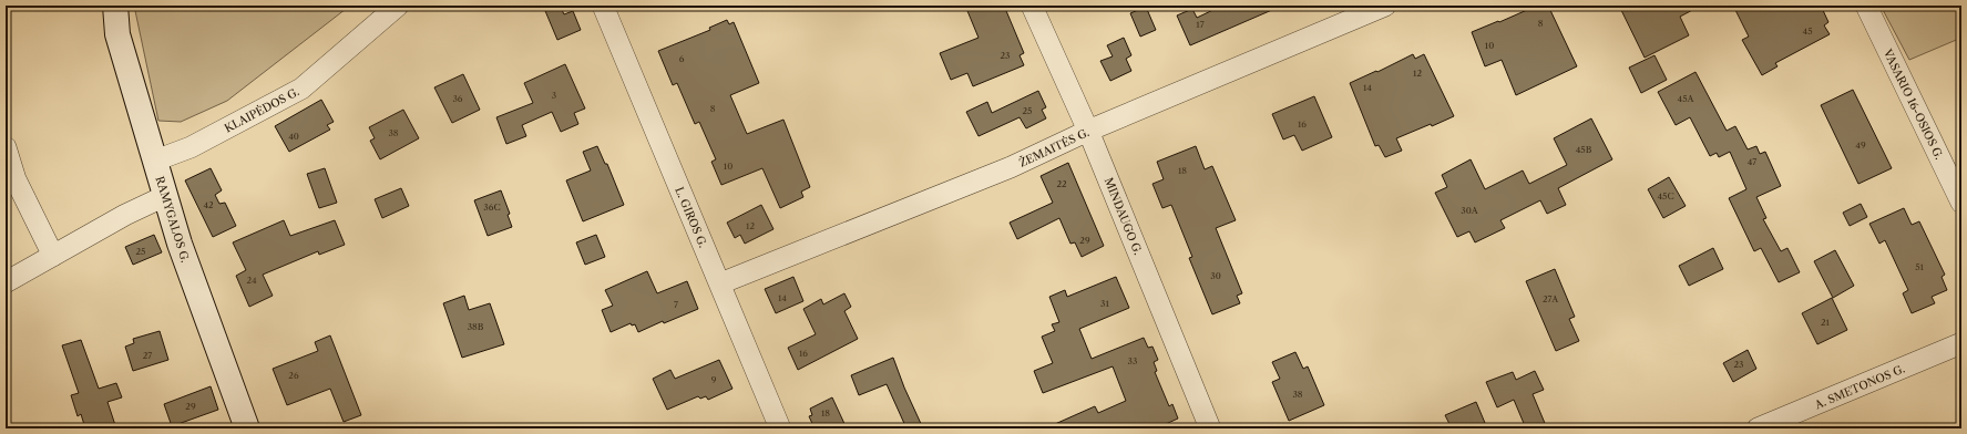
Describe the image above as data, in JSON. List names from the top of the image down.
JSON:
{
  "streets": {
    "main road": ["RAMYGALOS G."],
    "street": [
      "VASARIO 16-OSIOS G.",
      "KLAIPĖDOS G.",
      "ŽEMAITĖS G.",
      "MINDAUGO G.",
      "L. GIROS G.",
      "A. SMETONOS G."
    ]
  },
  "crossings": [
    ["KLAIPĖDOS G.", "RAMYGALOS G."],
    ["ŽEMAITĖS G.", "MINDAUGO G."],
    ["ŽEMAITĖS G.", "L. GIROS G."]
  ],
  "house_numbers": [
    "8",
    "17",
    "45",
    "10",
    "23",
    "6",
    "12",
    "14",
    "3",
    "36",
    "45A",
    "8",
    "25",
    "16",
    "38",
    "40",
    "49",
    "45B",
    "47",
    "10",
    "18",
    "22",
    "45C",
    "42",
    "36C",
    "30A",
    "12",
    "29",
    "25",
    "51",
    "30",
    "24",
    "14",
    "27A",
    "31",
    "7",
    "21",
    "38B",
    "16",
    "27",
    "33",
    "23",
    "26",
    "9",
    "38",
    "29",
    "18"
  ]
}
